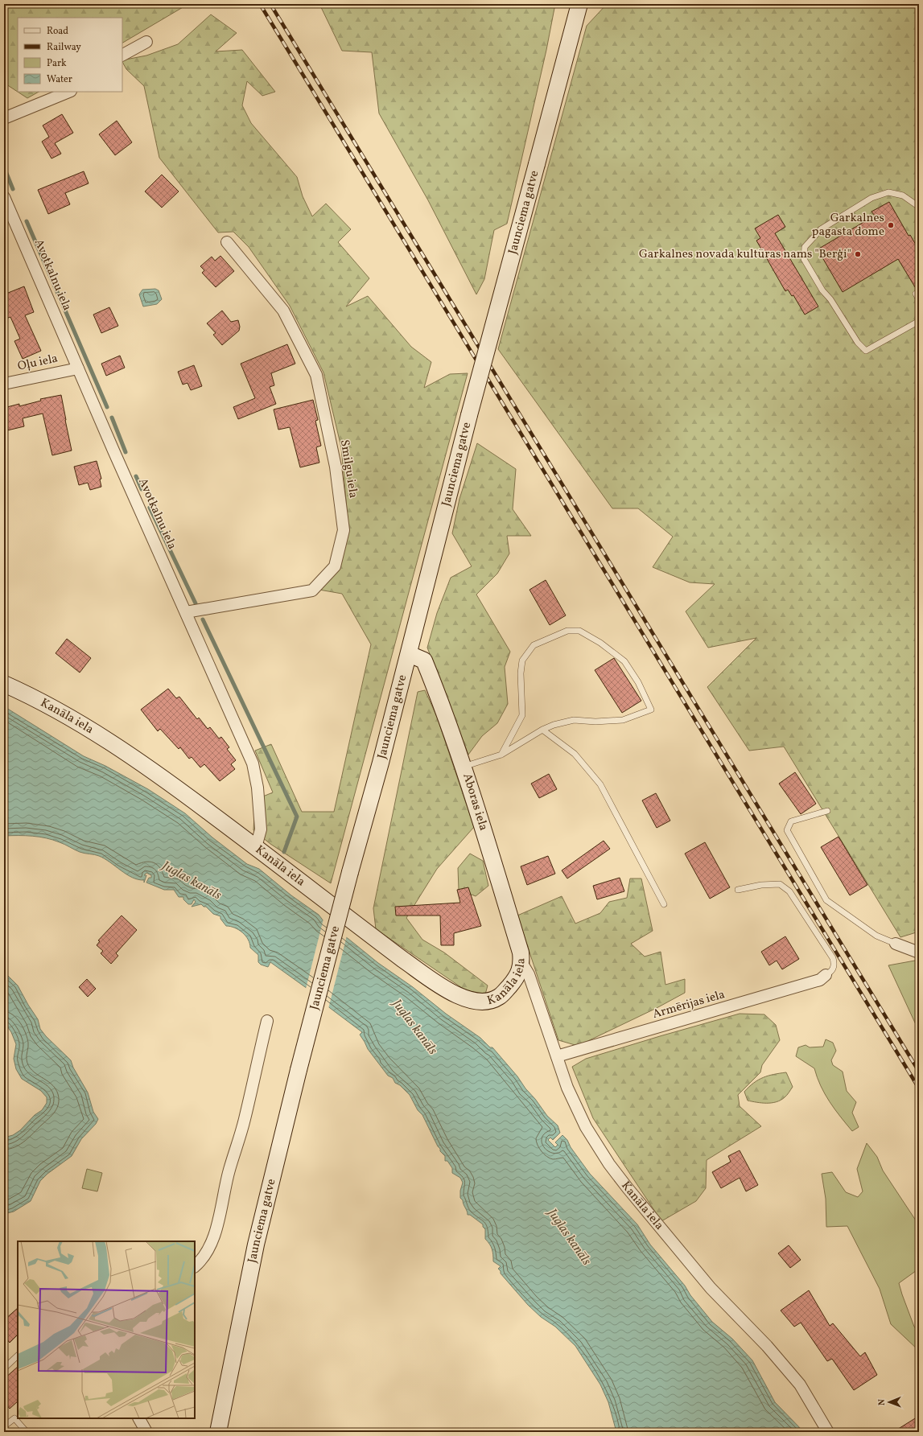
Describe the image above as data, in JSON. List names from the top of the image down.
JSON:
{
  "streets": {
    "main road": ["Jaunciema gatve", "Kanāla iela", "Aboras iela"],
    "street": [
      "Avotkalnu iela",
      "Oļu iela",
      "Smilgu iela",
      "Armērijas iela"
    ]
  },
  "crossings": [
    ["Jaunciema gatve", "Aboras iela"],
    ["Avotkalnu iela", "Oļu iela"],
    ["Avotkalnu iela", "Smilgu iela"],
    ["Avotkalnu iela", "Kanāla iela"],
    ["Kanāla iela", "Aboras iela"],
    ["Kanāla iela", "Armērijas iela"]
  ],
  "water": ["Juglas kanāls"],
  "places": ["Garkalnes pagasta dome", "Garkalnes novada kultūras nams \"Berģi\""],
  "legend": [
    "Road",
    "Railway",
    "Park",
    "Water"
  ],
  "north": "left"
}
